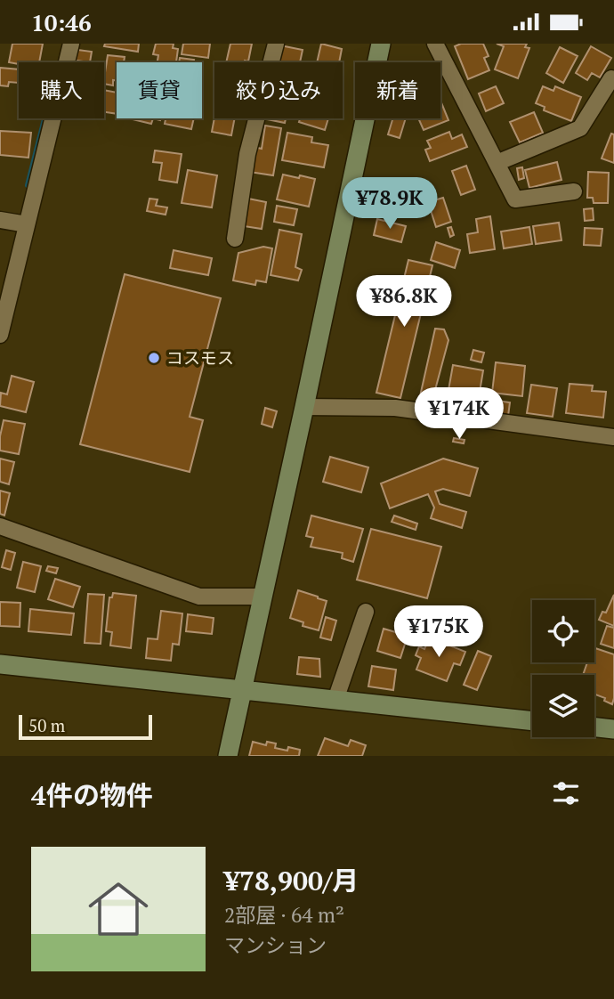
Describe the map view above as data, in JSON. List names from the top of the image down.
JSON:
{
  "places": ["コスモス"],
  "scale_bar": "50 m",
  "page": {
    "status": "10:46",
    "chip": [
      "購入",
      "賃貸",
      "絞り込み",
      "新着"
    ],
    "price": [
      "¥78.9K",
      "¥86.8K",
      "¥174K",
      "¥175K"
    ],
    "scale": "50 m",
    "heading": "4件の物件",
    "list": [
      {
        "name": "¥78,900/月",
        "note": "2部屋 · 64 m² · マンション"
      }
    ]
  }
}
